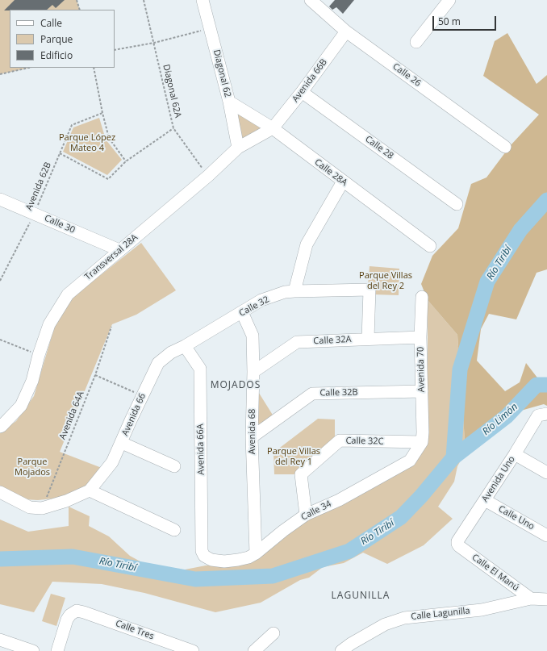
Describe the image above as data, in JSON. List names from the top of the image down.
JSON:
{
  "streets": {
    "street": [
      "Diagonal 62",
      "Calle 26",
      "Avenida 66B",
      "Calle 28",
      "Calle 28A",
      "Calle 30",
      "Transversal 28A",
      "Calle 32",
      "Calle 32A",
      "Avenida 70",
      "Calle 32B",
      "Avenida 66",
      "Avenida 68",
      "Calle 32C",
      "Avenida 66A",
      "Avenida Uno",
      "Calle 34",
      "Calle Uno",
      "Calle El Manú",
      "Calle Lagunilla",
      "Calle Tres"
    ],
    "path": ["Diagonal 62A", "Avenida 62B", "Avenida 64A"]
  },
  "crossings": [
    ["Diagonal 62", "Calle 28A"],
    ["Diagonal 62", "Transversal 28A"],
    ["Calle 26", "Avenida 66B"],
    ["Avenida 66B", "Calle 28"],
    ["Avenida 66B", "Calle 28A"],
    ["Avenida 66B", "Transversal 28A"],
    ["Diagonal 62A", "Transversal 28A"],
    ["Calle 28A", "Transversal 28A"],
    ["Avenida 62B", "Calle 30"],
    ["Calle 30", "Transversal 28A"],
    ["Calle 32", "Calle 32A"],
    ["Calle 32", "Avenida 66"],
    ["Calle 32", "Avenida 68"],
    ["Calle 32", "Avenida 66A"],
    ["Calle 32A", "Avenida 70"],
    ["Calle 32A", "Avenida 68"],
    ["Avenida 70", "Calle 32B"],
    ["Avenida 70", "Calle 32C"],
    ["Avenida 70", "Calle 34"],
    ["Calle 32B", "Avenida 68"],
    ["Avenida 66", "Avenida 66A"],
    ["Avenida 68", "Calle 34"],
    ["Calle 32C", "Calle 34"],
    ["Avenida 66A", "Calle 34"],
    ["Avenida Uno", "Calle Uno"],
    ["Avenida Uno", "Calle El Manú"],
    ["Calle El Manú", "Calle Lagunilla"]
  ],
  "districts": ["MOJADOS", "LAGUNILLA"],
  "water": ["Río Tiribí", "Río Limón"],
  "parks": [
    "Parque López Mateo 4",
    "Parque Villas del Rey 2",
    "Parque Villas del Rey 1",
    "Parque Mojados"
  ],
  "legend": ["Calle", "Parque", "Edificio"],
  "scale_bar": "50 m"
}
